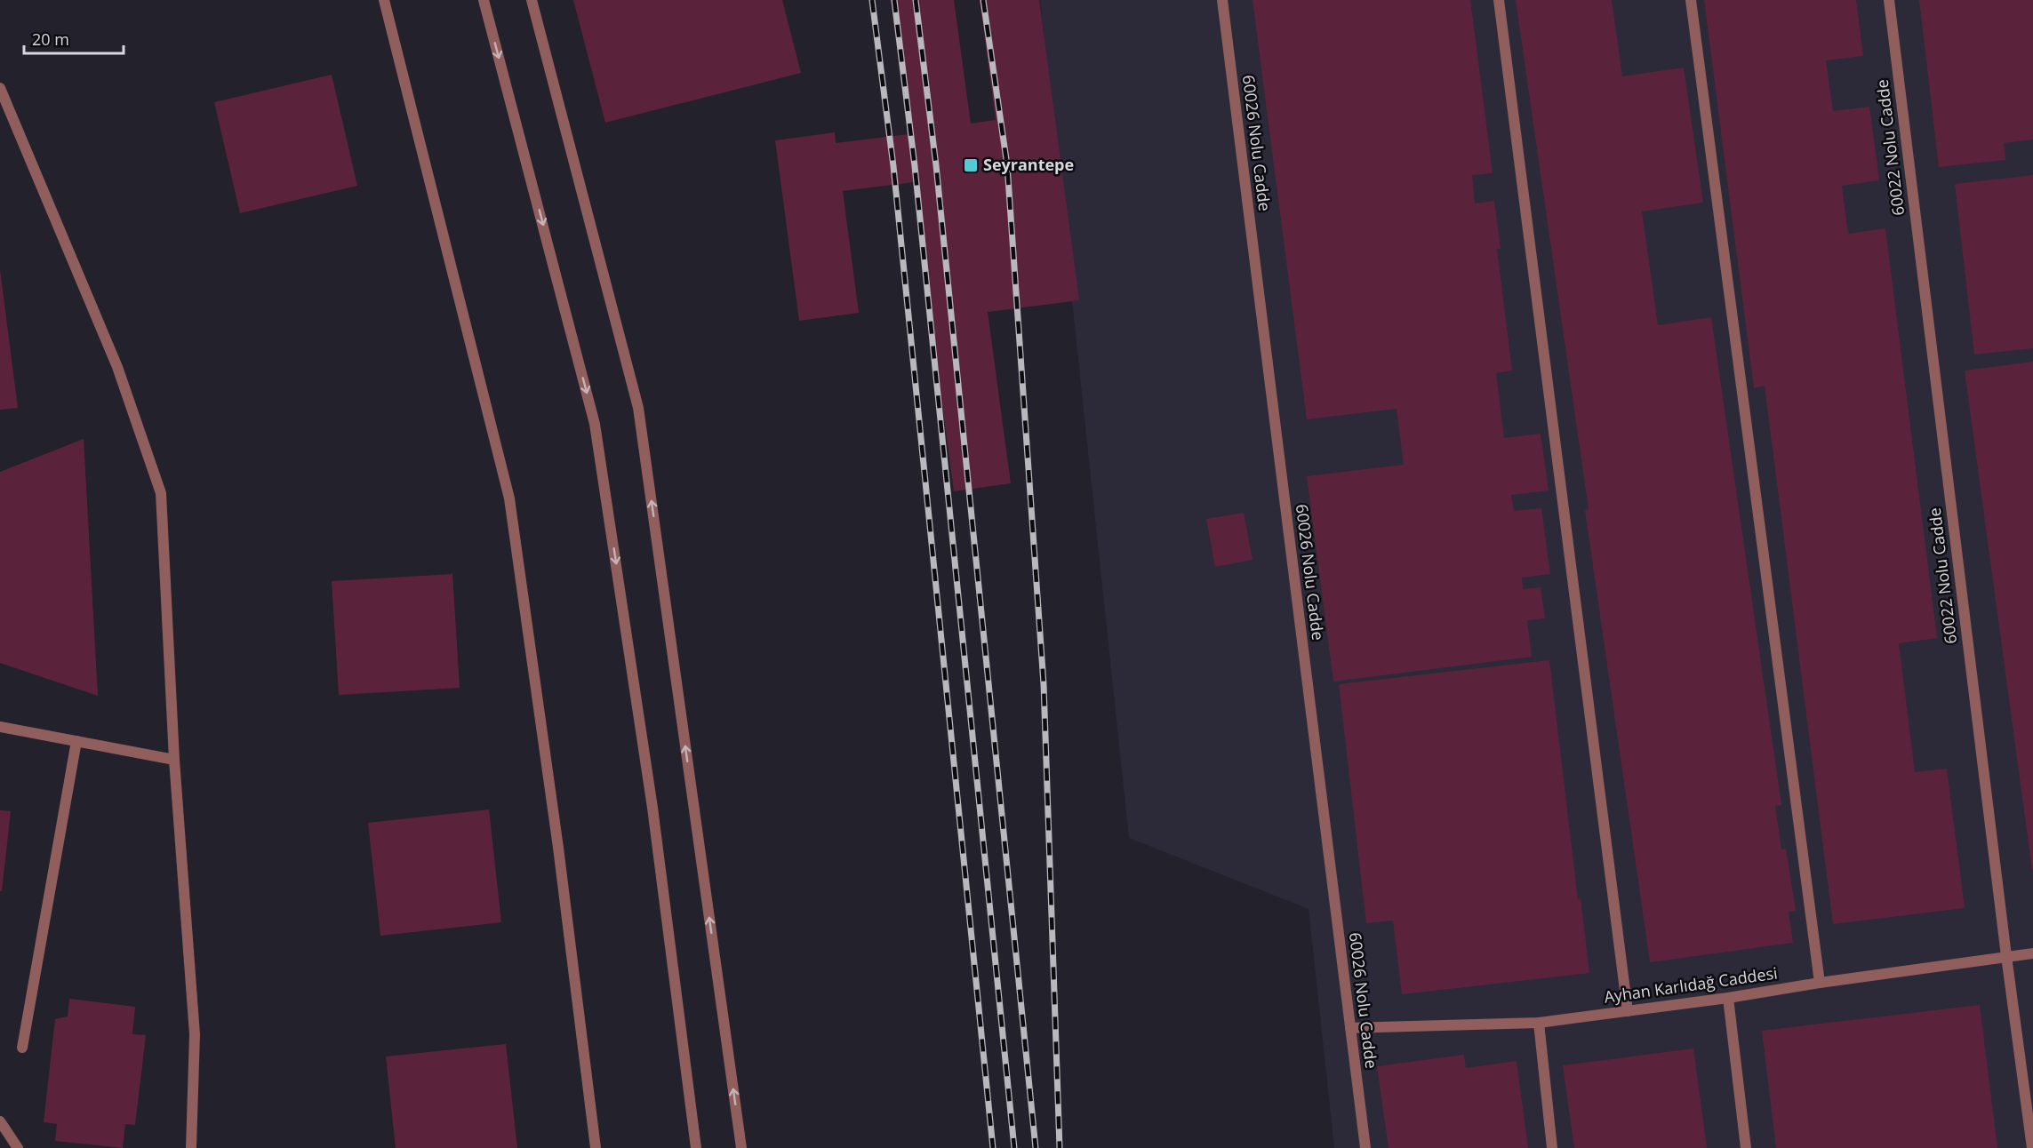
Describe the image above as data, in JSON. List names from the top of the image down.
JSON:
{
  "streets": {
    "street": ["60026 Nolu Cadde", "60022 Nolu Cadde", "Ayhan Karlıdağ Caddesi"]
  },
  "crossings": [
    ["60026 Nolu Cadde", "Ayhan Karlıdağ Caddesi"],
    ["60022 Nolu Cadde", "Ayhan Karlıdağ Caddesi"]
  ],
  "places": {
    "transit": ["Seyrantepe"]
  },
  "scale_bar": "20 m"
}
